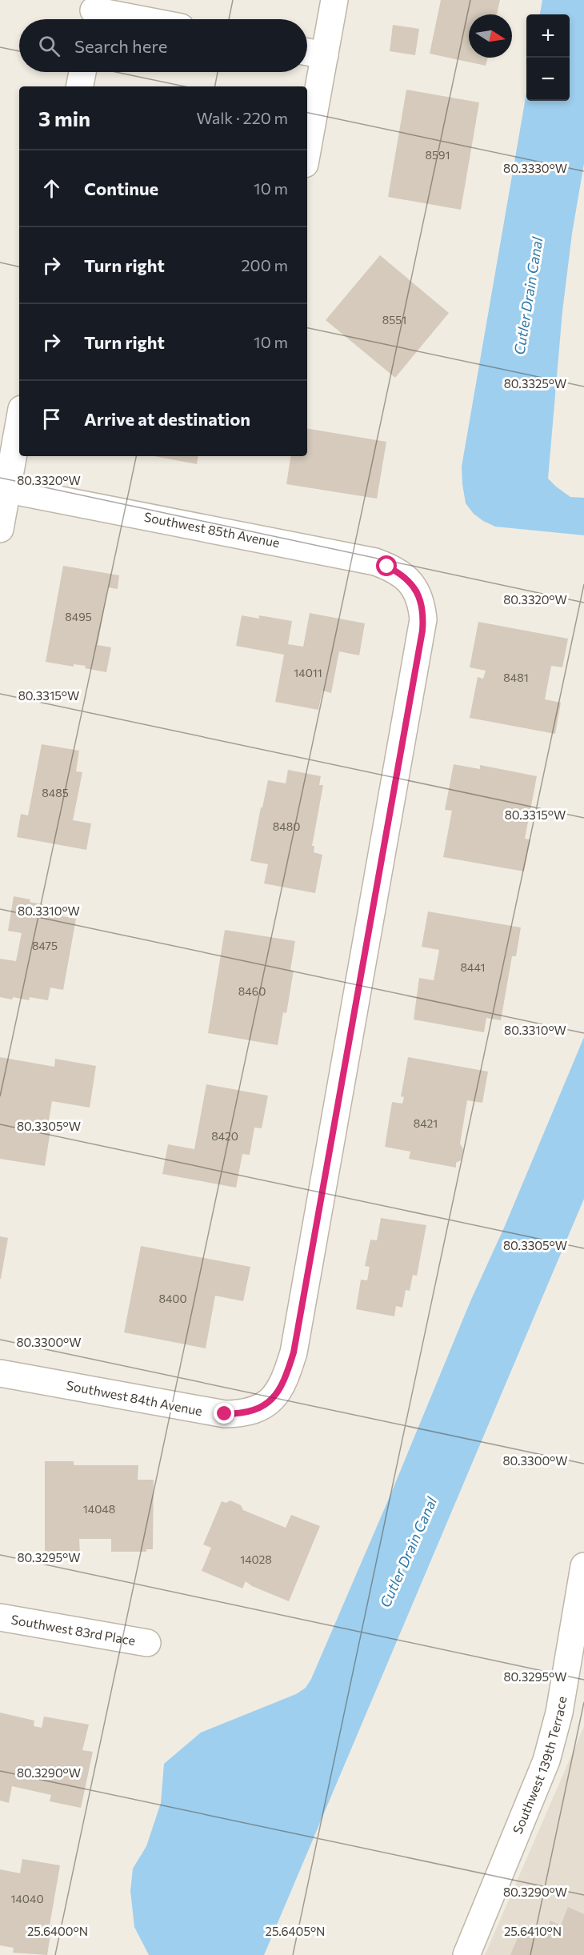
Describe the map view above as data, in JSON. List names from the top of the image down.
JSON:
{
  "streets": {
    "street": [
      "Southwest 85th Avenue",
      "Southwest 84th Avenue",
      "Southwest 83rd Place",
      "Southwest 139th Terrace"
    ]
  },
  "crossings": [
    ["Southwest 85th Avenue", "Southwest 84th Avenue"]
  ],
  "water": ["Cutler Drain Canal"],
  "house_numbers": [
    "8591",
    "8551",
    "8495",
    "14011",
    "8481",
    "8485",
    "8480",
    "8475",
    "8441",
    "8460",
    "8421",
    "8420",
    "8400",
    "14048",
    "14028",
    "14040"
  ],
  "north": "right",
  "page": {
    "map_buttons": ["+", "−"],
    "search": "Search here",
    "heading": ["3 min", "Walk · 220 m"],
    "list": [
      ["Continue", "10 m"],
      ["Turn right", "200 m"],
      ["Turn right", "10 m"],
      "Arrive at destination"
    ]
  },
  "coordinates": [
    "80.3330°W",
    "80.3325°W",
    "80.3320°W",
    "80.3315°W",
    "80.3310°W",
    "80.3305°W",
    "80.3300°W",
    "80.3295°W",
    "80.3290°W",
    "25.6400°N",
    "25.6405°N",
    "25.6410°N"
  ]
}
